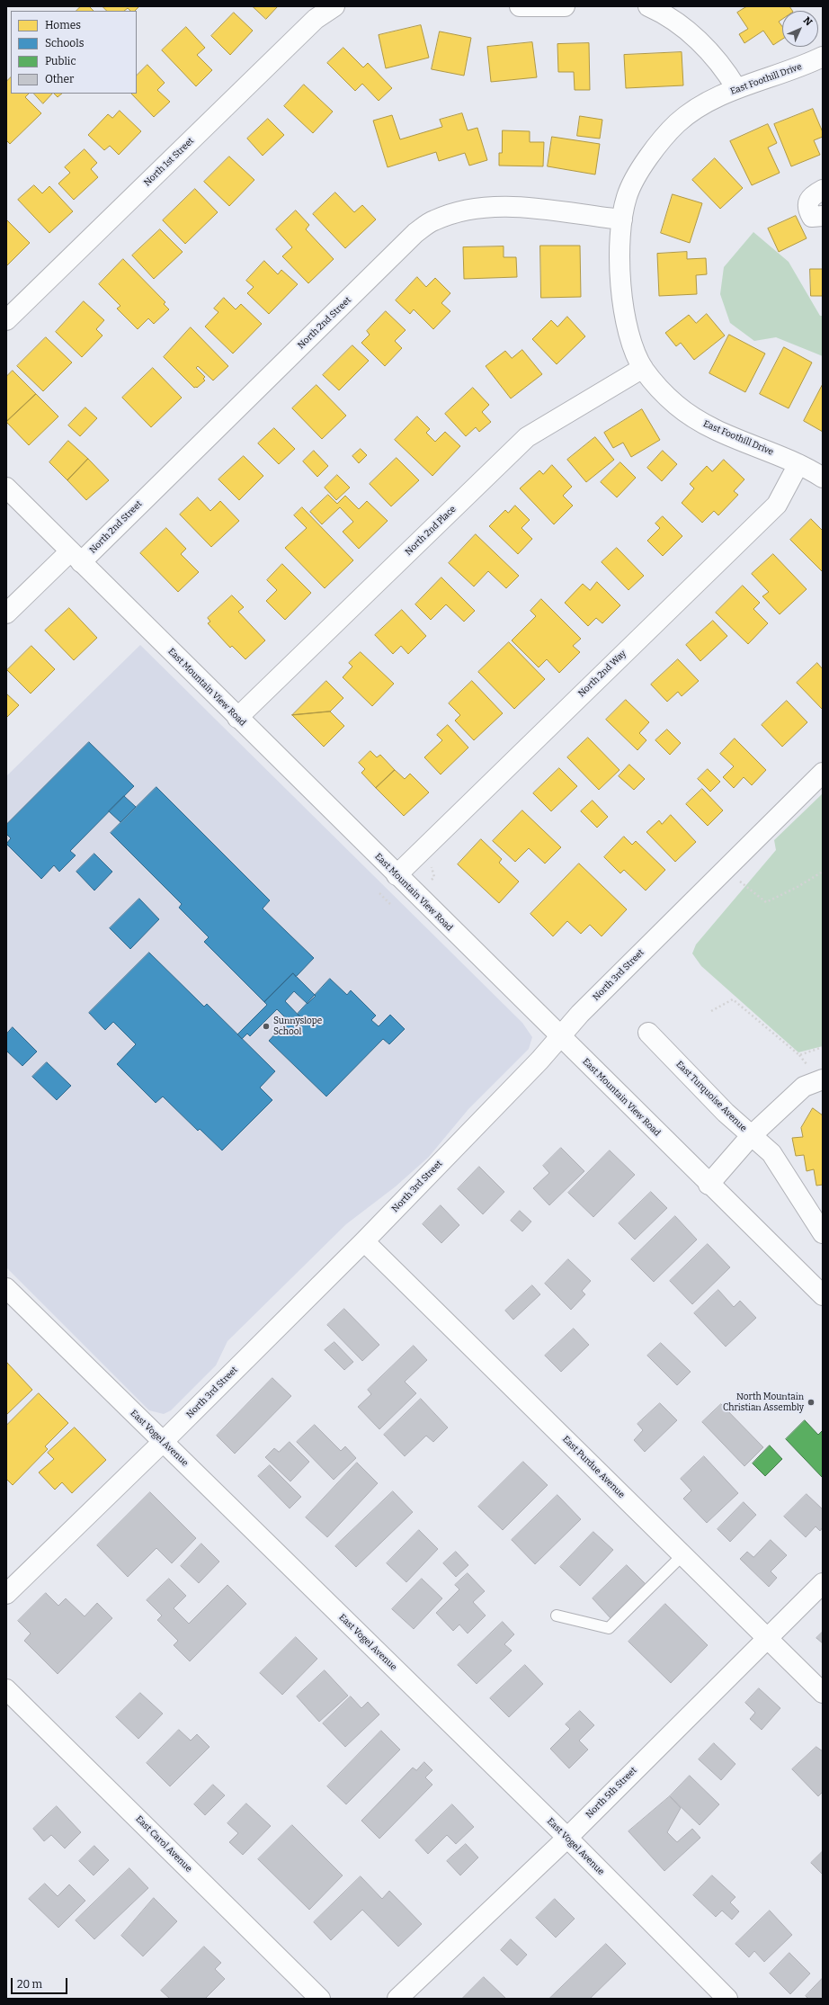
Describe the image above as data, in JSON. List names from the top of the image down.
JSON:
{
  "streets": {
    "street": [
      "East Foothill Drive",
      "North 1st Street",
      "North 2nd Street",
      "North 2nd Place",
      "North 2nd Way",
      "East Mountain View Road",
      "North 3rd Street",
      "East Turquoise Avenue",
      "East Vogel Avenue",
      "East Purdue Avenue",
      "North 5th Street",
      "East Carol Avenue"
    ]
  },
  "crossings": [
    ["East Foothill Drive", "North 2nd Street"],
    ["East Foothill Drive", "North 2nd Place"],
    ["East Foothill Drive", "North 2nd Way"],
    ["North 2nd Street", "East Mountain View Road"],
    ["North 2nd Place", "East Mountain View Road"],
    ["North 2nd Way", "East Mountain View Road"],
    ["East Mountain View Road", "North 3rd Street"],
    ["North 3rd Street", "East Vogel Avenue"],
    ["North 3rd Street", "East Purdue Avenue"],
    ["East Vogel Avenue", "North 5th Street"],
    ["East Purdue Avenue", "North 5th Street"]
  ],
  "places": ["Sunnyslope School", "North Mountain Christian Assembly"],
  "legend": [
    "Homes",
    "Schools",
    "Public",
    "Other"
  ],
  "scale_bar": "20 m",
  "north": "top right"
}
